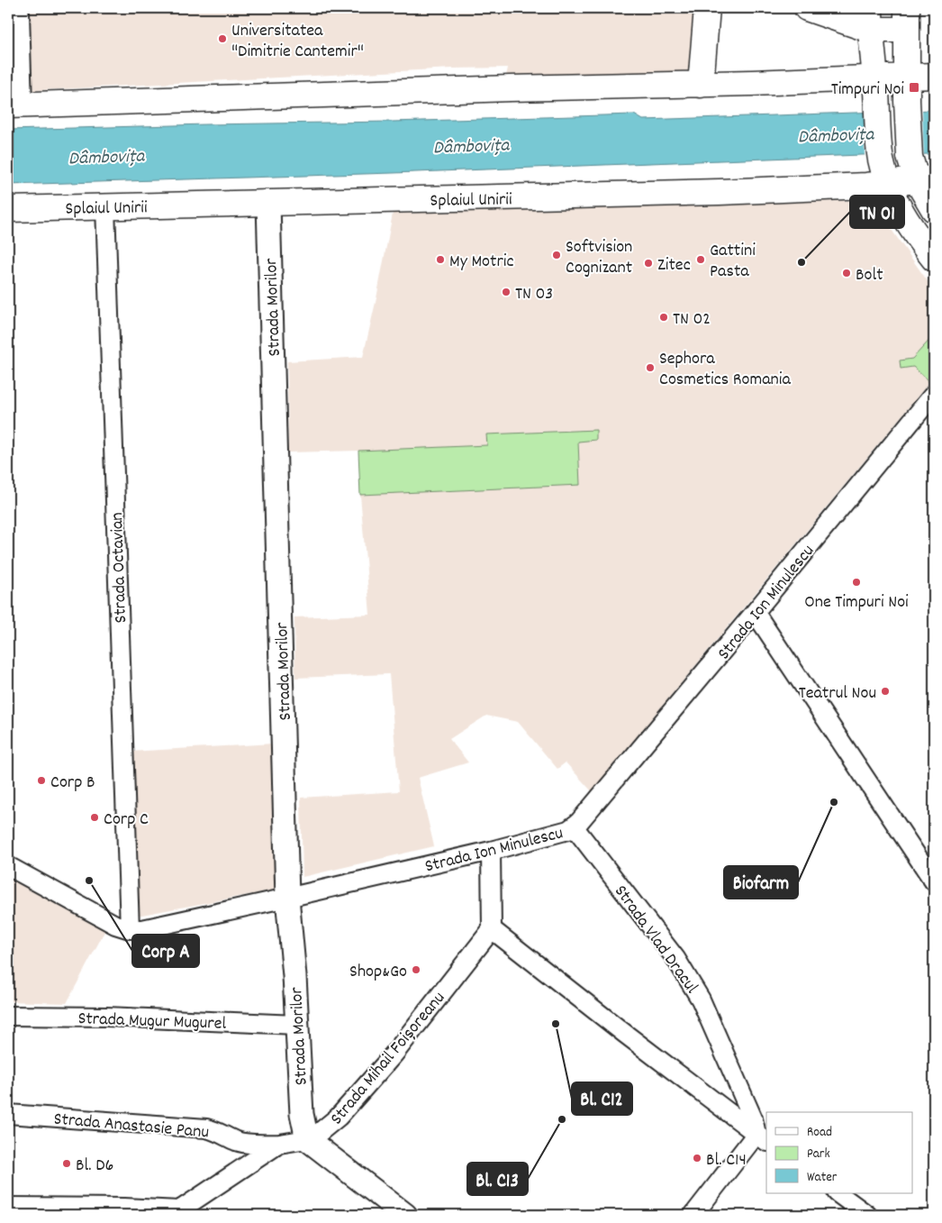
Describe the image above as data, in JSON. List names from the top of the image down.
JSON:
{
  "streets": {
    "main road": ["Splaiul Unirii"],
    "street": [
      "Strada Morilor",
      "Strada Octavian",
      "Strada Ion Minulescu",
      "Strada Vlad Dracul",
      "Strada Mugur Mugurel",
      "Strada Mihail Foișoreanu",
      "Strada Anastasie Panu"
    ]
  },
  "crossings": [
    ["Splaiul Unirii", "Strada Morilor"],
    ["Splaiul Unirii", "Strada Octavian"],
    ["Strada Morilor", "Strada Ion Minulescu"],
    ["Strada Morilor", "Strada Mugur Mugurel"],
    ["Strada Morilor", "Strada Mihail Foișoreanu"],
    ["Strada Octavian", "Strada Ion Minulescu"],
    ["Strada Ion Minulescu", "Strada Vlad Dracul"],
    ["Strada Mihail Foișoreanu", "Strada Anastasie Panu"]
  ],
  "water": ["Dâmbovița"],
  "places": {
    "other": [
      "Universitatea \"Dimitrie Cantemir\"",
      "Softvision Cognizant",
      "My Motric",
      "Gattini Pasta",
      "TN 01",
      "Zitec",
      "Bolt",
      "TN 03",
      "TN 02",
      "Sephora Cosmetics Romania",
      "One Timpuri Noi",
      "Teatrul Nou",
      "Corp B",
      "Biofarm",
      "Corp C",
      "Corp A",
      "Shop&Go",
      "Bl. C12",
      "Bl. C13",
      "Bl. C14",
      "Bl. D6"
    ],
    "transit": ["Timpuri Noi"]
  },
  "legend": ["Road", "Park", "Water"]
}
